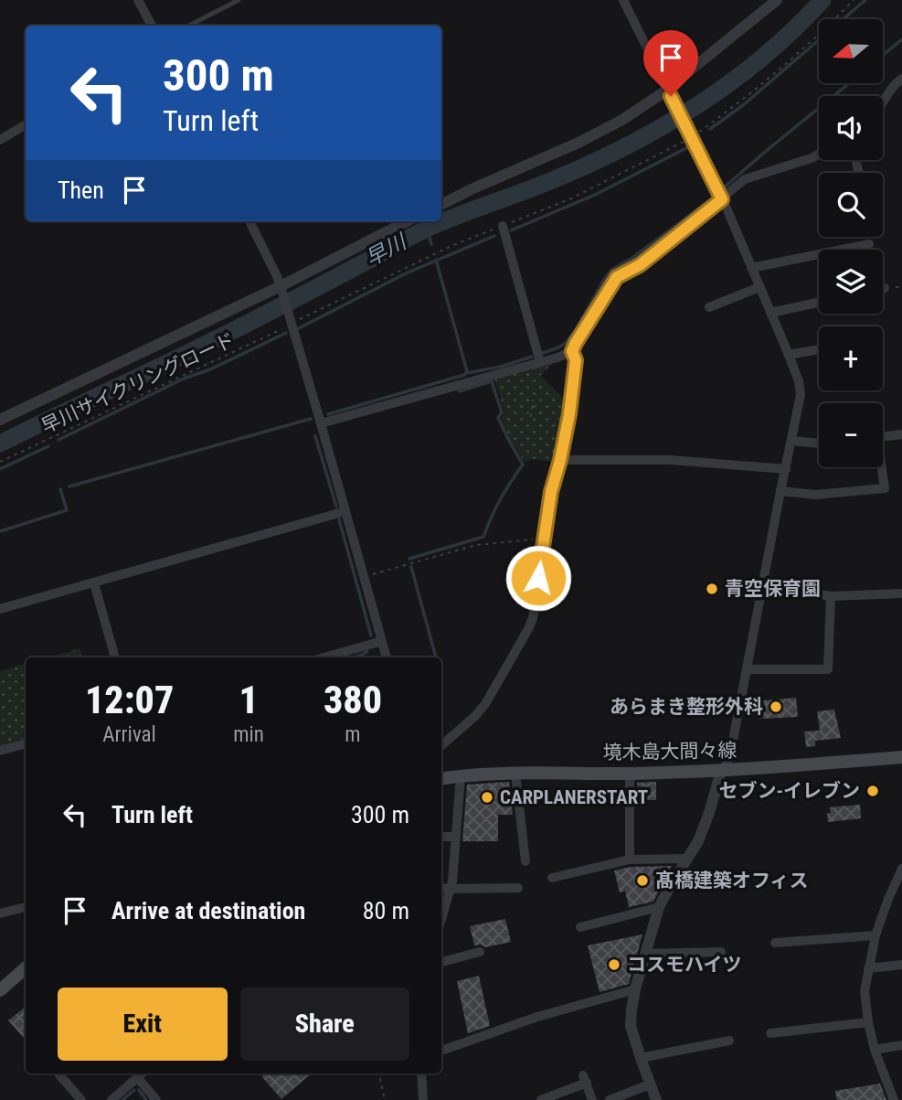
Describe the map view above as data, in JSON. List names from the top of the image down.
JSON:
{
  "streets": {
    "main road": ["境木島大間々線"],
    "path": ["早川サイクリングロード"]
  },
  "water": ["早川"],
  "places": [
    "青空保育園",
    "あらまき整形外科",
    "セブン-イレブン",
    "CARPLANERSTART",
    "髙橋建築オフィス",
    "コスモハイツ"
  ],
  "north": "left",
  "page": {
    "map_buttons": ["+", "−"],
    "turn": ["300 m", "Turn left"],
    "then": "Then",
    "eta": [
      "12:07",
      "Arrival",
      "1",
      "min",
      "380",
      "m"
    ],
    "list": [
      {
        "name": "Turn left",
        "value": "300 m"
      },
      {
        "name": "Arrive at destination",
        "value": "80 m"
      }
    ],
    "buttons": ["Exit", "Share"]
  }
}
